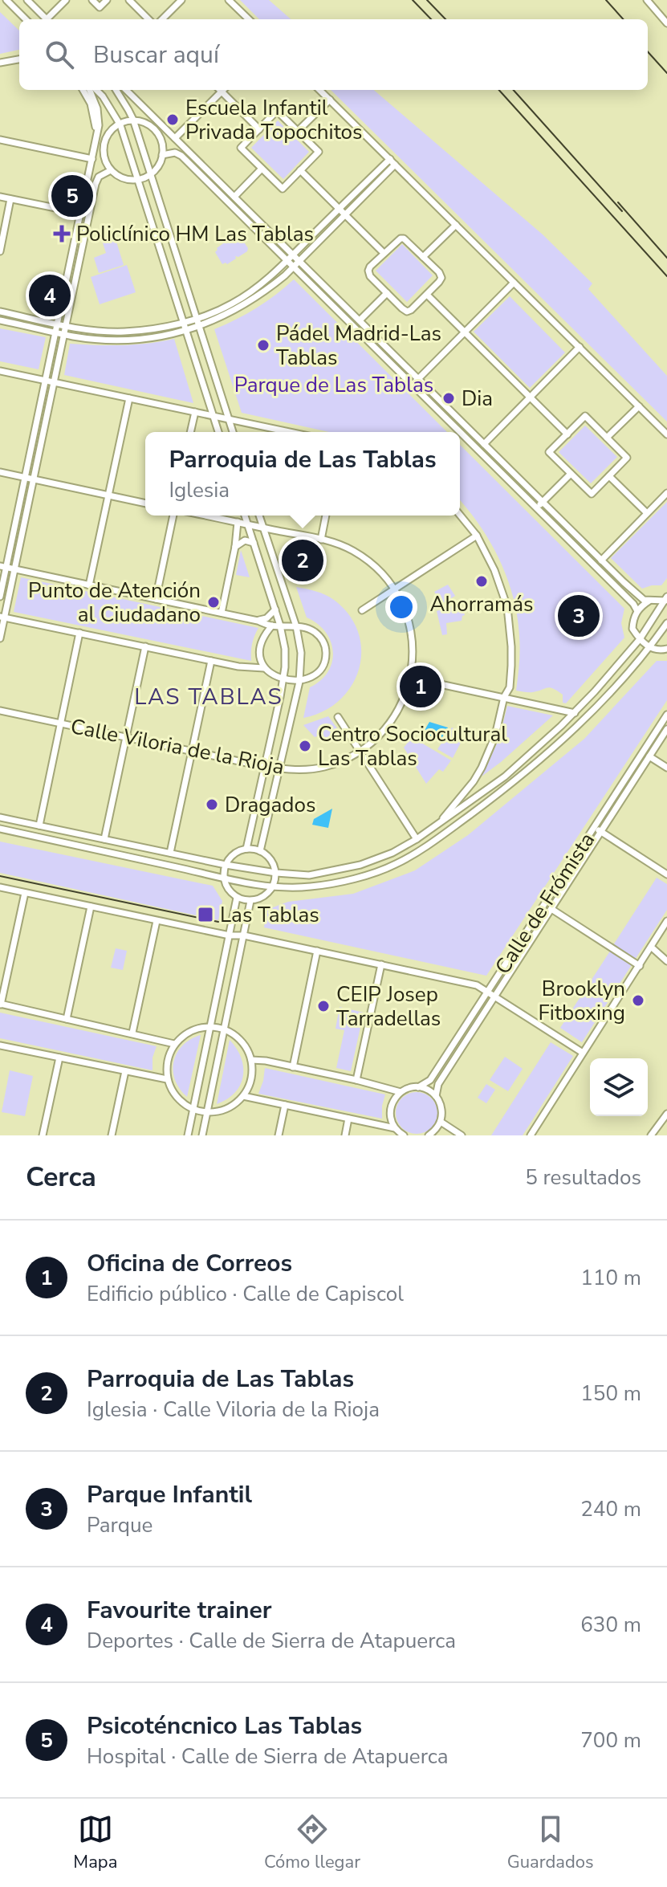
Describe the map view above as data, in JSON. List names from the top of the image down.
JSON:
{
  "streets": {
    "street": ["Calle Viloria de la Rioja", "Calle de Frómista"]
  },
  "districts": ["LAS TABLAS"],
  "parks": ["Parque de Las Tablas"],
  "places": {
    "other": [
      "Escuela Infantil Privada Topochitos",
      "Pádel Madrid-Las Tablas",
      "Dia",
      "Ahorramás",
      "Punto de Atención al Ciudadano",
      "Centro Sociocultural Las Tablas",
      "Dragados",
      "Brooklyn Fitboxing",
      "CEIP Josep Tarradellas"
    ],
    "health": ["Policlínico HM Las Tablas"],
    "transit": ["Las Tablas"]
  },
  "page": {
    "search": "Buscar aquí",
    "pins": [
      "5",
      "4",
      "2",
      "3",
      "1"
    ],
    "popup": ["Parroquia de Las Tablas", "Iglesia"],
    "heading": ["Cerca", "5 resultados"],
    "list": [
      {
        "mark": "1",
        "name": "Oficina de Correos",
        "note": "Edificio público · Calle de Capiscol",
        "value": "110 m"
      },
      {
        "mark": "2",
        "name": "Parroquia de Las Tablas",
        "note": "Iglesia · Calle Viloria de la Rioja",
        "value": "150 m"
      },
      {
        "mark": "3",
        "name": "Parque Infantil",
        "note": "Parque",
        "value": "240 m"
      },
      {
        "mark": "4",
        "name": "Favourite trainer",
        "note": "Deportes · Calle de Sierra de Atapuerca",
        "value": "630 m"
      },
      {
        "mark": "5",
        "name": "Psicoténcnico Las Tablas",
        "note": "Hospital · Calle de Sierra de Atapuerca",
        "value": "700 m"
      }
    ],
    "nav": ["Mapa", "Cómo llegar", "Guardados"]
  }
}
